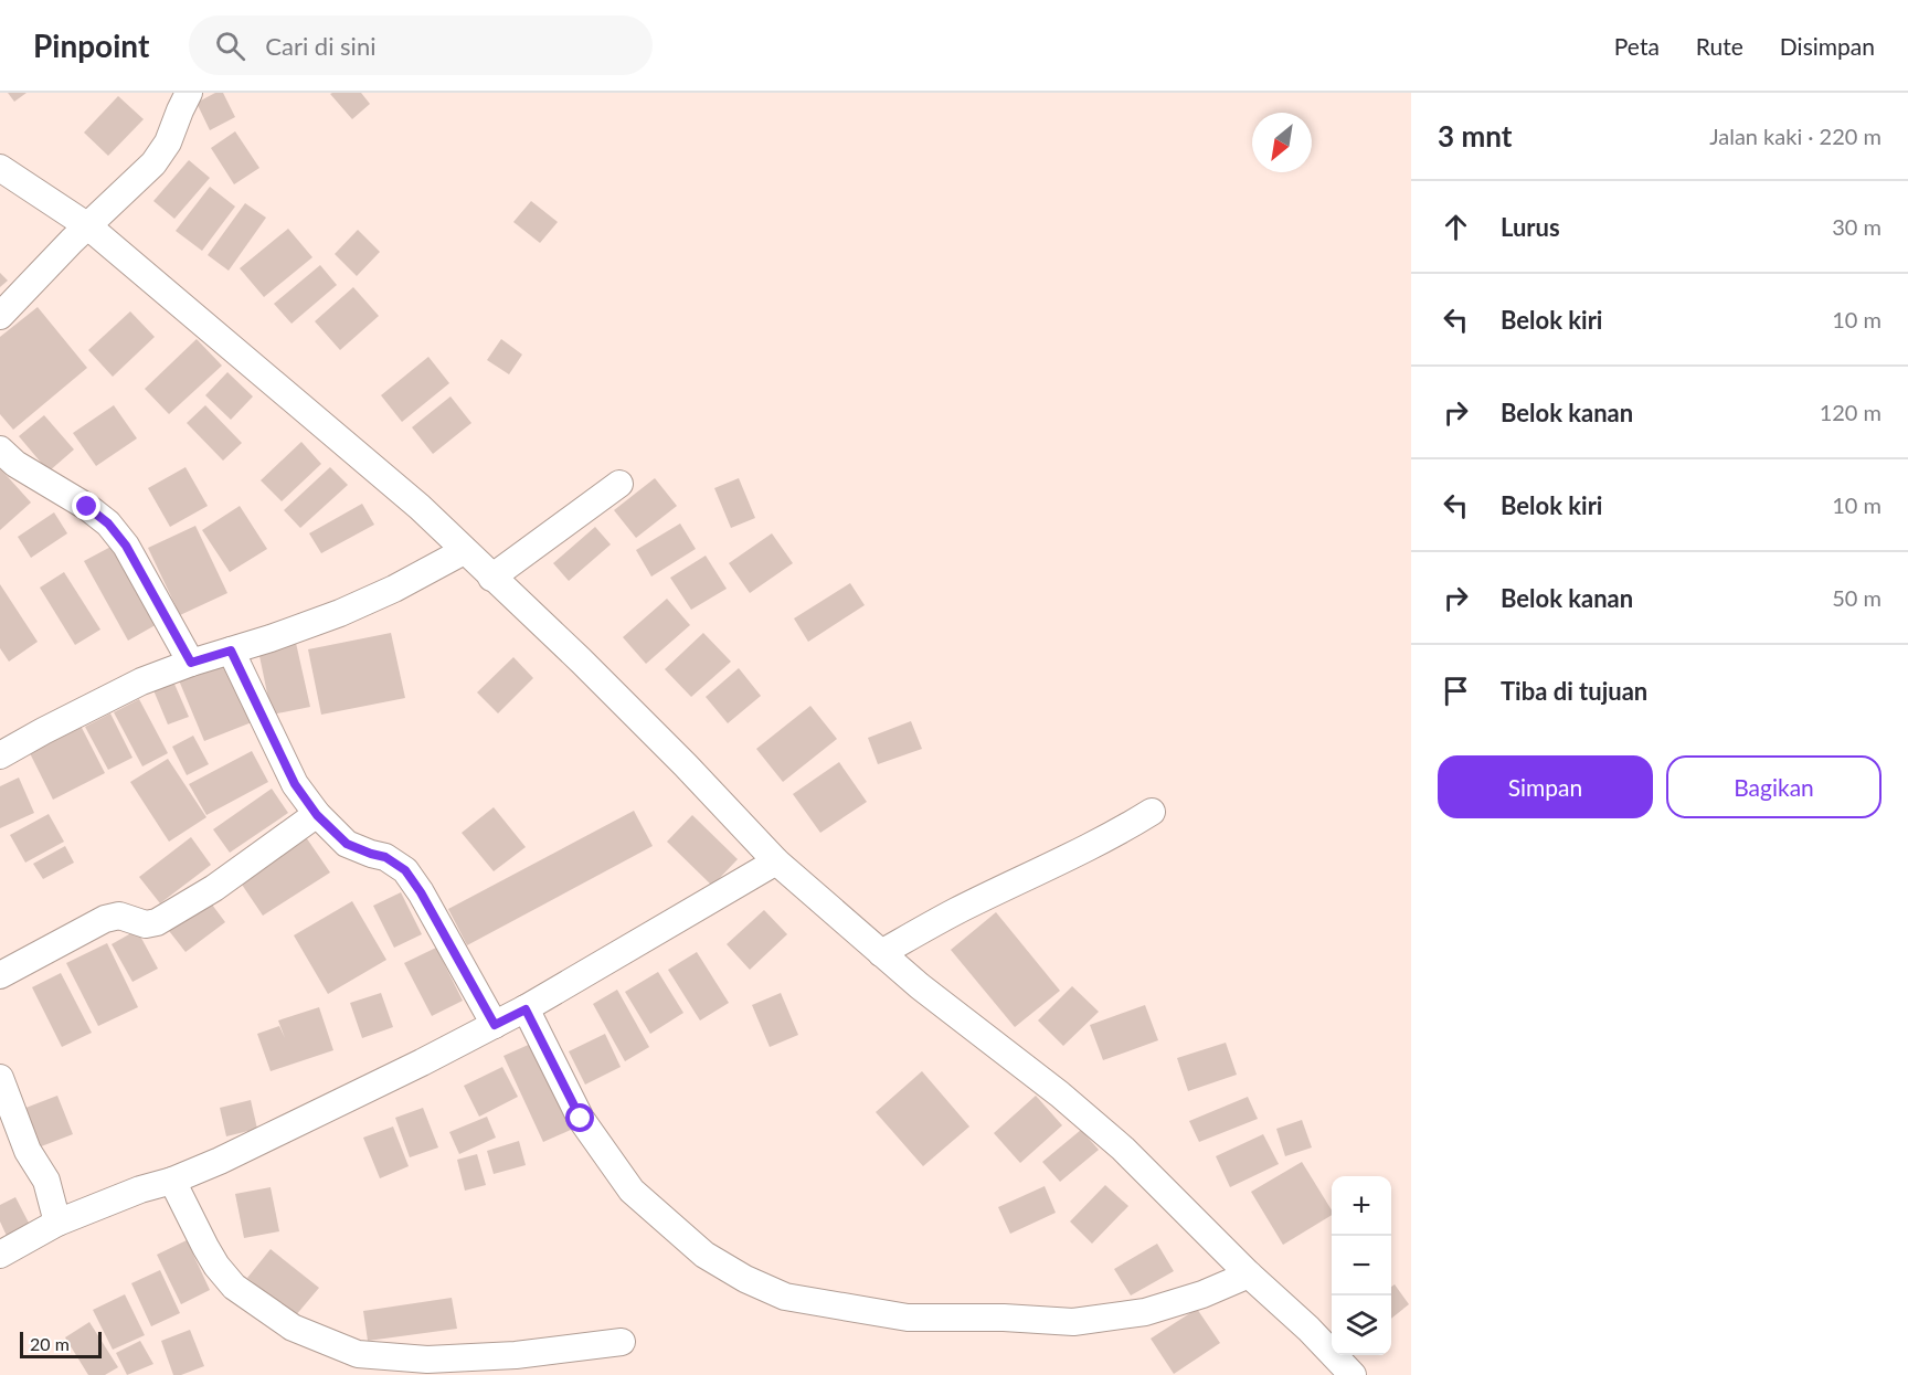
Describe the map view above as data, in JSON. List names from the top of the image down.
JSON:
{
  "scale_bar": "20 m",
  "north": "bottom left",
  "page": {
    "header": "Pinpoint",
    "search": "Cari di sini",
    "nav": ["Peta", "Rute", "Disimpan"],
    "heading": ["3 mnt", "Jalan kaki · 220 m"],
    "list": [
      ["Lurus", "30 m"],
      ["Belok kiri", "10 m"],
      ["Belok kanan", "120 m"],
      ["Belok kiri", "10 m"],
      ["Belok kanan", "50 m"],
      "Tiba di tujuan"
    ],
    "buttons": ["Simpan", "Bagikan"],
    "map_buttons": ["+", "−"],
    "scale": "20 m"
  }
}
